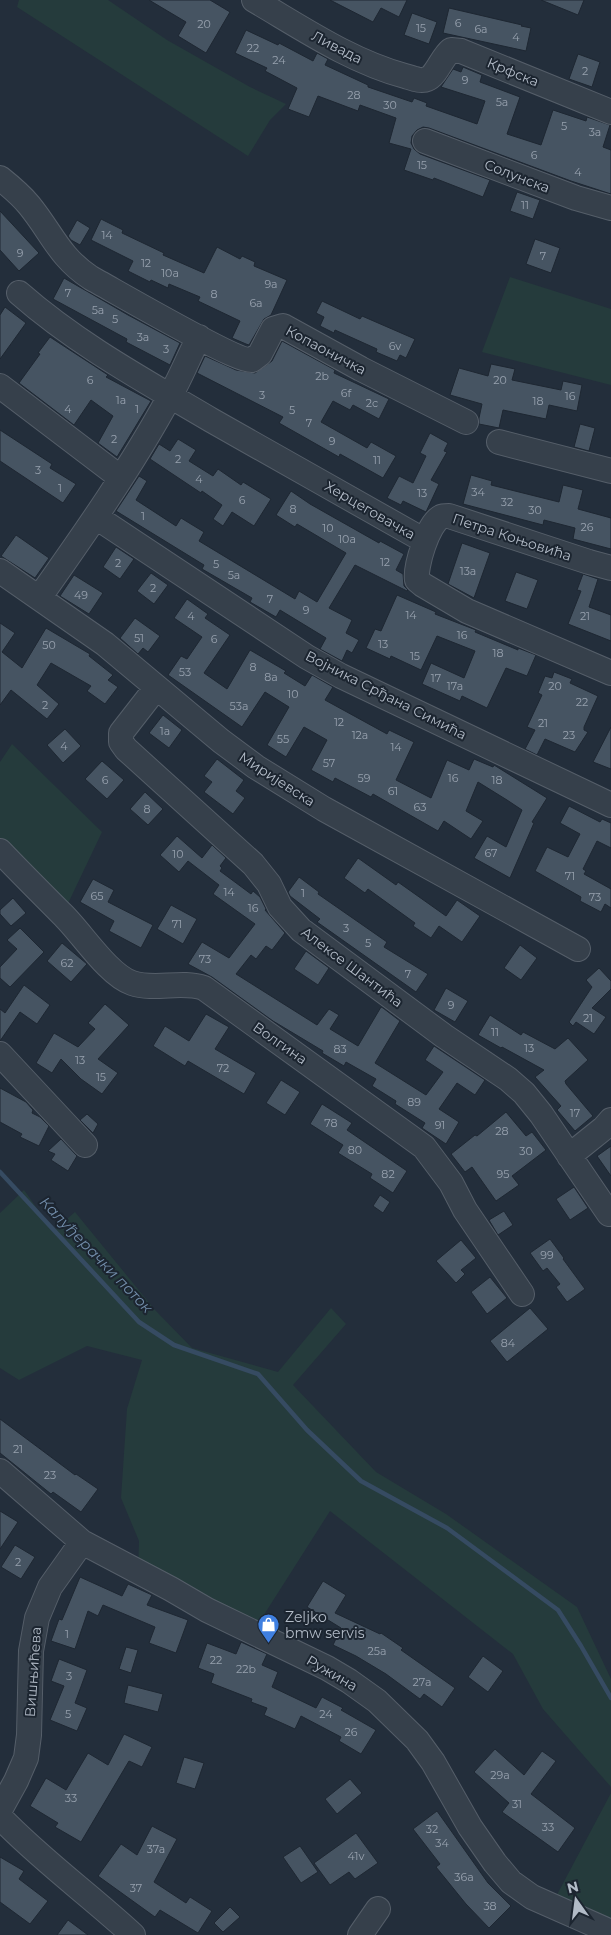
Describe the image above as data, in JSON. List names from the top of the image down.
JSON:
{
  "streets": {
    "street": [
      "Ливада",
      "Крфска",
      "Солунска",
      "Копаоничка",
      "Херцеговачка",
      "Петра Коњовића",
      "Војника Срђана Симића",
      "Миријевска",
      "Алексе Шантића",
      "Волгина",
      "Вишњићева",
      "Ружина"
    ]
  },
  "crossings": [
    ["Ливада", "Крфска"],
    ["Херцеговачка", "Петра Коњовића"],
    ["Миријевска", "Алексе Шантића"],
    ["Вишњићева", "Ружина"]
  ],
  "water": ["Калуђерачки поток"],
  "places": {
    "shop": ["Zeljko bmw servis"]
  },
  "house_numbers": [
    "6",
    "20",
    "15",
    "6a",
    "4",
    "22",
    "24",
    "2",
    "9",
    "28",
    "5a",
    "30",
    "5",
    "3a",
    "6",
    "15",
    "4",
    "11",
    "14",
    "9",
    "7",
    "12",
    "10a",
    "9a",
    "7",
    "8",
    "6a",
    "5a",
    "5",
    "3a",
    "6v",
    "3",
    "2b",
    "6",
    "20",
    "6f",
    "3",
    "16",
    "1a",
    "18",
    "2c",
    "4",
    "1",
    "5",
    "7",
    "2",
    "9",
    "2",
    "11",
    "3",
    "4",
    "1",
    "34",
    "13",
    "6",
    "32",
    "8",
    "30",
    "1",
    "26",
    "10",
    "10a",
    "12",
    "2",
    "5",
    "13a",
    "5a",
    "2",
    "49",
    "7",
    "9",
    "14",
    "4",
    "21",
    "16",
    "51",
    "6",
    "13",
    "50",
    "18",
    "15",
    "8",
    "53",
    "8a",
    "17",
    "17a",
    "20",
    "10",
    "22",
    "2",
    "53a",
    "12",
    "21",
    "1a",
    "12a",
    "23",
    "55",
    "4",
    "14",
    "57",
    "59",
    "16",
    "6",
    "18",
    "61",
    "63",
    "8",
    "67",
    "10",
    "71",
    "14",
    "1",
    "65",
    "73",
    "16",
    "71",
    "3",
    "5",
    "73",
    "62",
    "7",
    "9",
    "21",
    "11",
    "13",
    "83",
    "13",
    "72",
    "15",
    "89",
    "17",
    "78",
    "91",
    "28",
    "80",
    "30",
    "82",
    "95",
    "99",
    "84",
    "21",
    "23",
    "2",
    "1",
    "25a",
    "22",
    "22b",
    "3",
    "27a",
    "5",
    "24",
    "26",
    "29a",
    "33",
    "31",
    "33",
    "32",
    "34",
    "37a",
    "41v",
    "36a",
    "37",
    "38"
  ],
  "north": "top"
}
